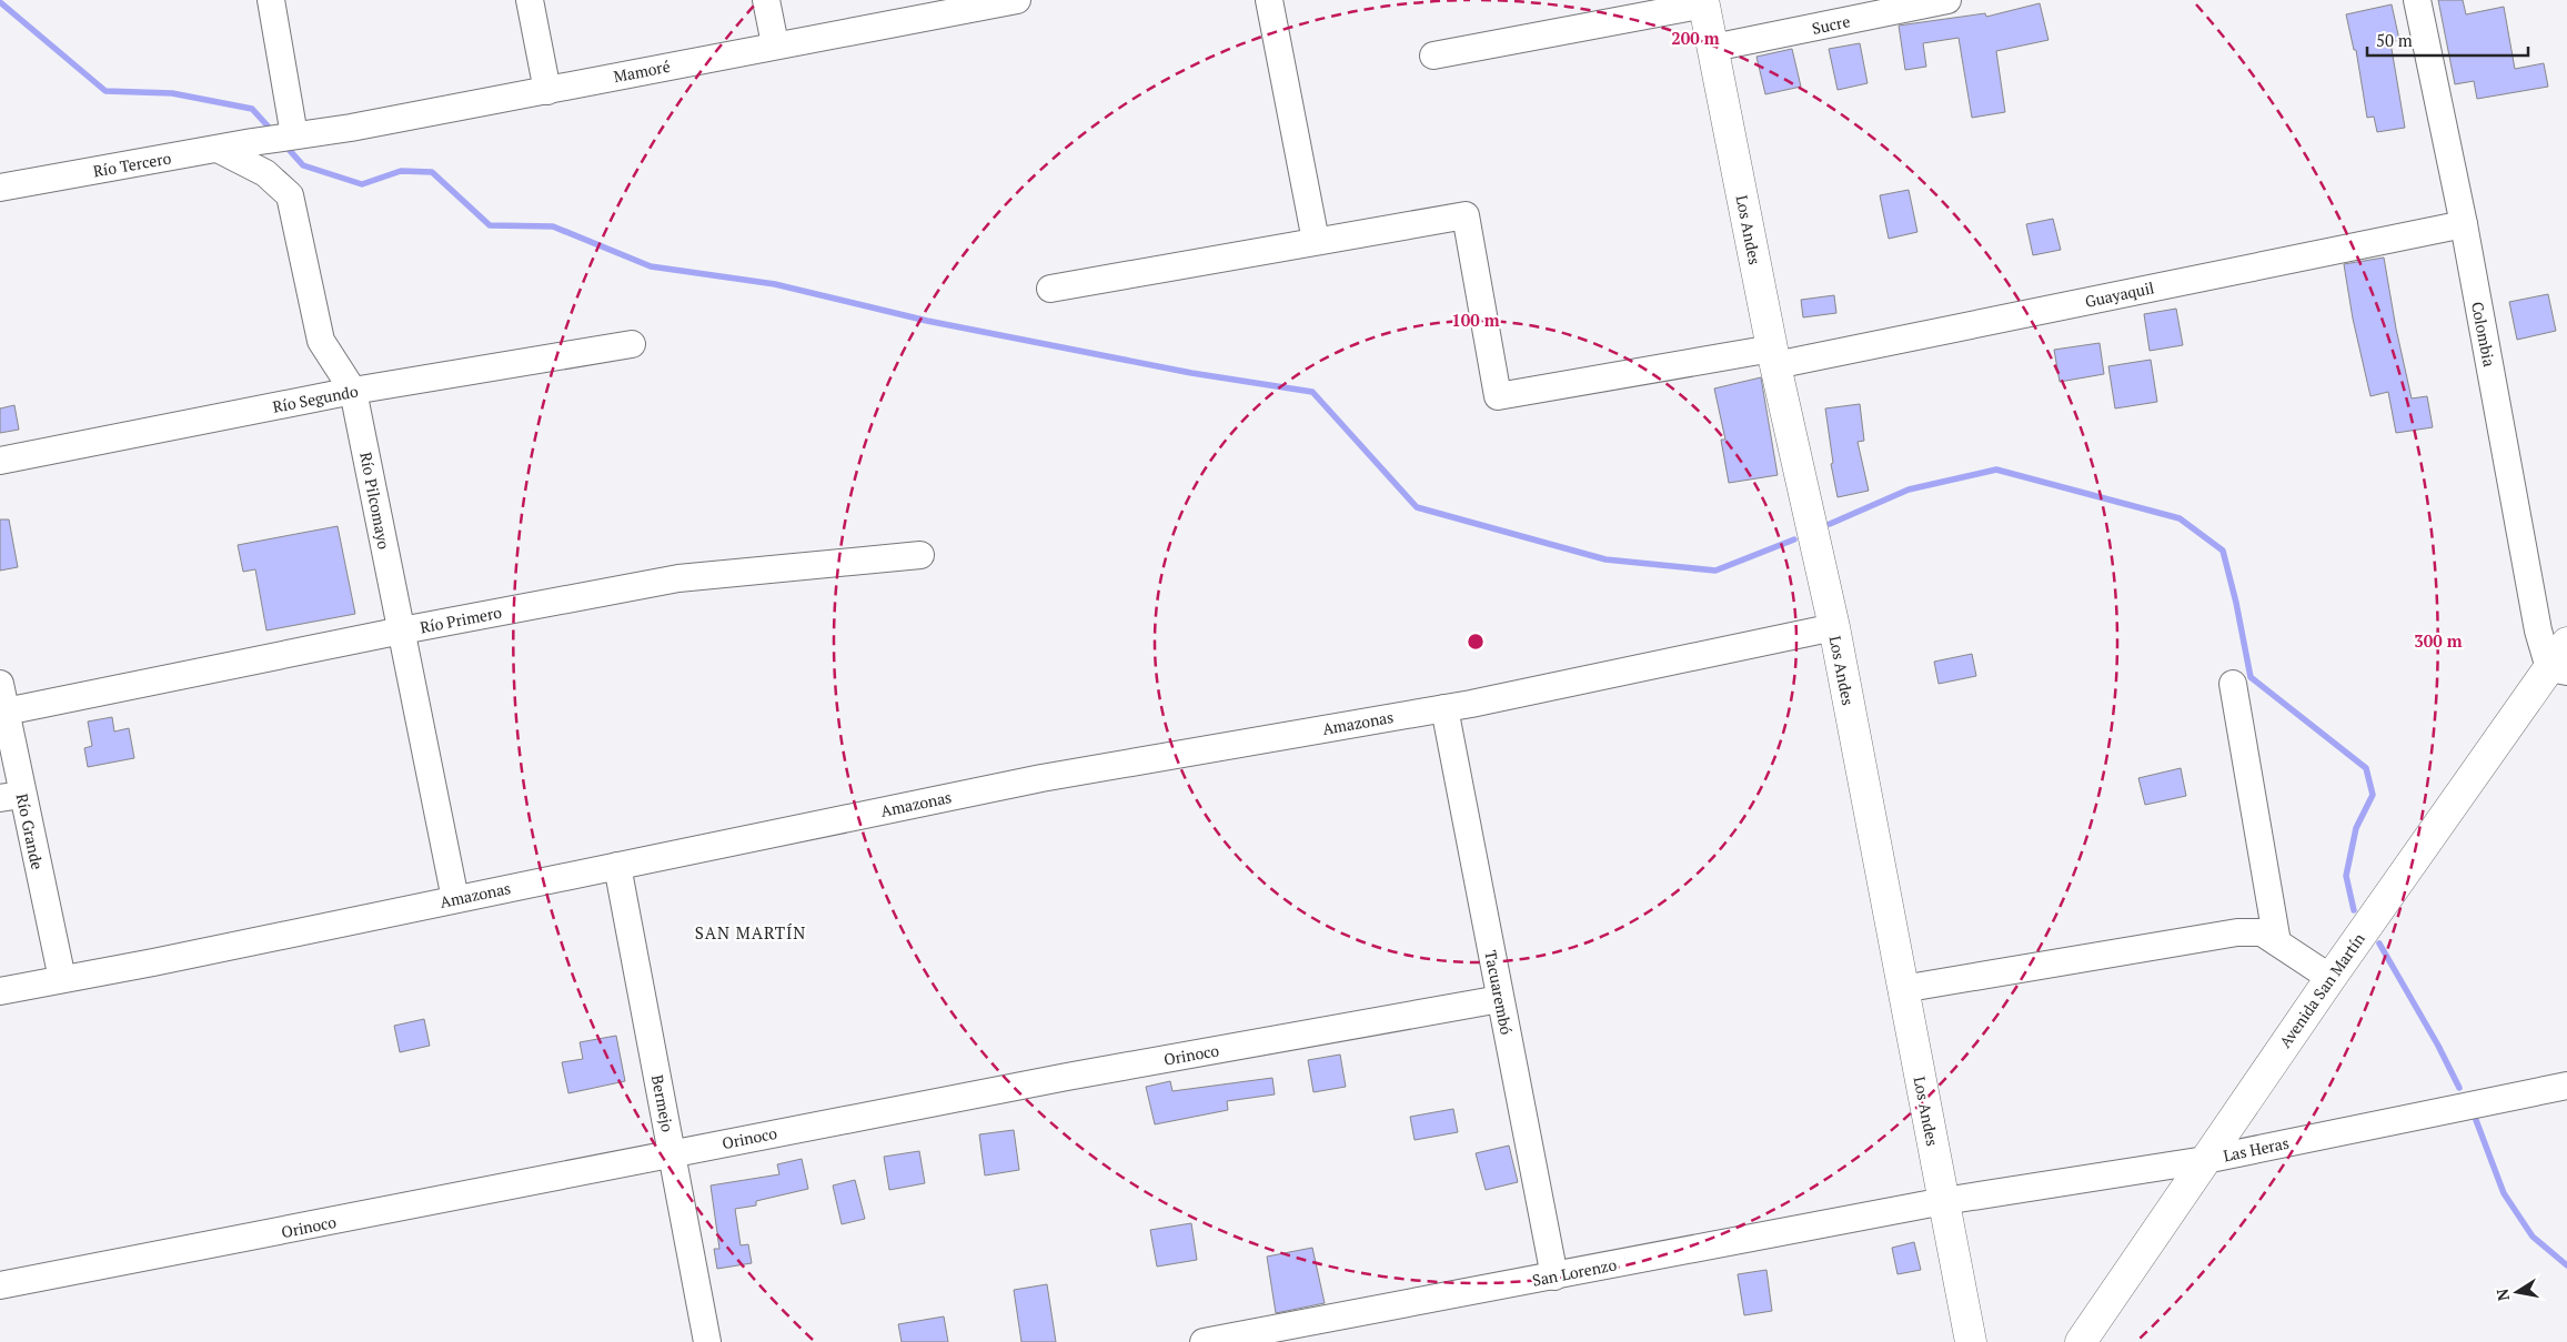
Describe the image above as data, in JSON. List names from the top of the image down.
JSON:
{
  "streets": {
    "main road": ["Los Andes", "Avenida San Martín"],
    "street": [
      "Sucre",
      "Mamoré",
      "Río Tercero",
      "Guayaquil",
      "Colombia",
      "Río Segundo",
      "Río Pilcomayo",
      "Río Primero",
      "Amazonas",
      "Río Grande",
      "Tacuarembó",
      "Orinoco",
      "Bermejo",
      "Las Heras",
      "San Lorenzo"
    ]
  },
  "crossings": [
    ["Sucre", "Los Andes"],
    ["Mamoré", "Río Tercero"],
    ["Río Tercero", "Río Pilcomayo"],
    ["Los Andes", "Guayaquil"],
    ["Los Andes", "Amazonas"],
    ["Los Andes", "Las Heras"],
    ["Los Andes", "San Lorenzo"],
    ["Guayaquil", "Colombia"],
    ["Colombia", "Avenida San Martín"],
    ["Río Segundo", "Río Pilcomayo"],
    ["Río Pilcomayo", "Río Primero"],
    ["Río Pilcomayo", "Amazonas"],
    ["Río Primero", "Río Grande"],
    ["Amazonas", "Río Grande"],
    ["Amazonas", "Tacuarembó"],
    ["Amazonas", "Bermejo"],
    ["Avenida San Martín", "Las Heras"],
    ["Tacuarembó", "Orinoco"],
    ["Tacuarembó", "San Lorenzo"],
    ["Orinoco", "Bermejo"],
    ["Las Heras", "San Lorenzo"]
  ],
  "districts": ["SAN MARTÍN"],
  "scale_bar": "50 m",
  "north": "left",
  "rings": ["200 m", "100 m", "300 m"]
}
